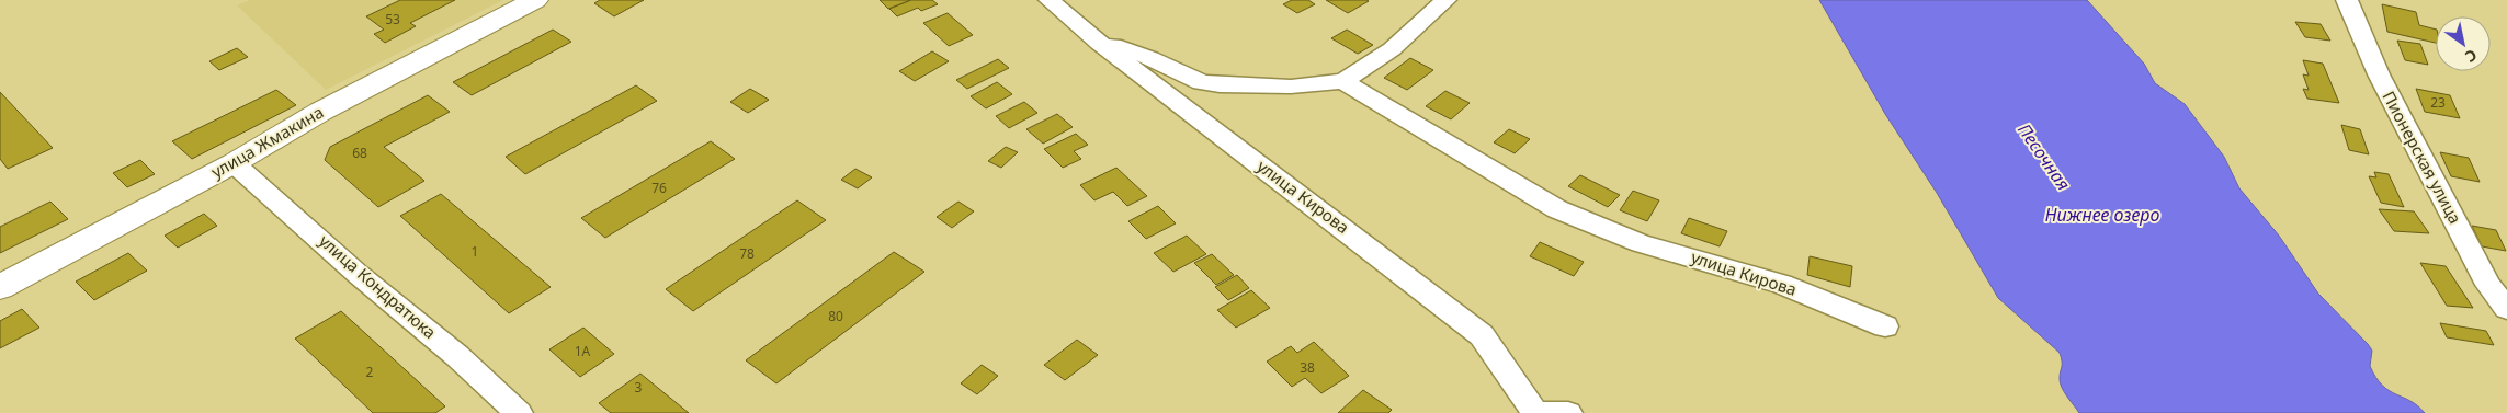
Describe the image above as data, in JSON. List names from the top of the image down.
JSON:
{
  "streets": {
    "street": [
      "улица Жмакина",
      "Пионерская улица",
      "улица Кирова",
      "улица Кондратюка"
    ]
  },
  "crossings": [
    ["улица Жмакина", "улица Кондратюка"]
  ],
  "water": ["Песочная", "Нижнее озеро"],
  "house_numbers": [
    "53",
    "23",
    "68",
    "76",
    "1",
    "78",
    "80",
    "1А",
    "38",
    "2",
    "3"
  ],
  "north": "bottom right"
}
